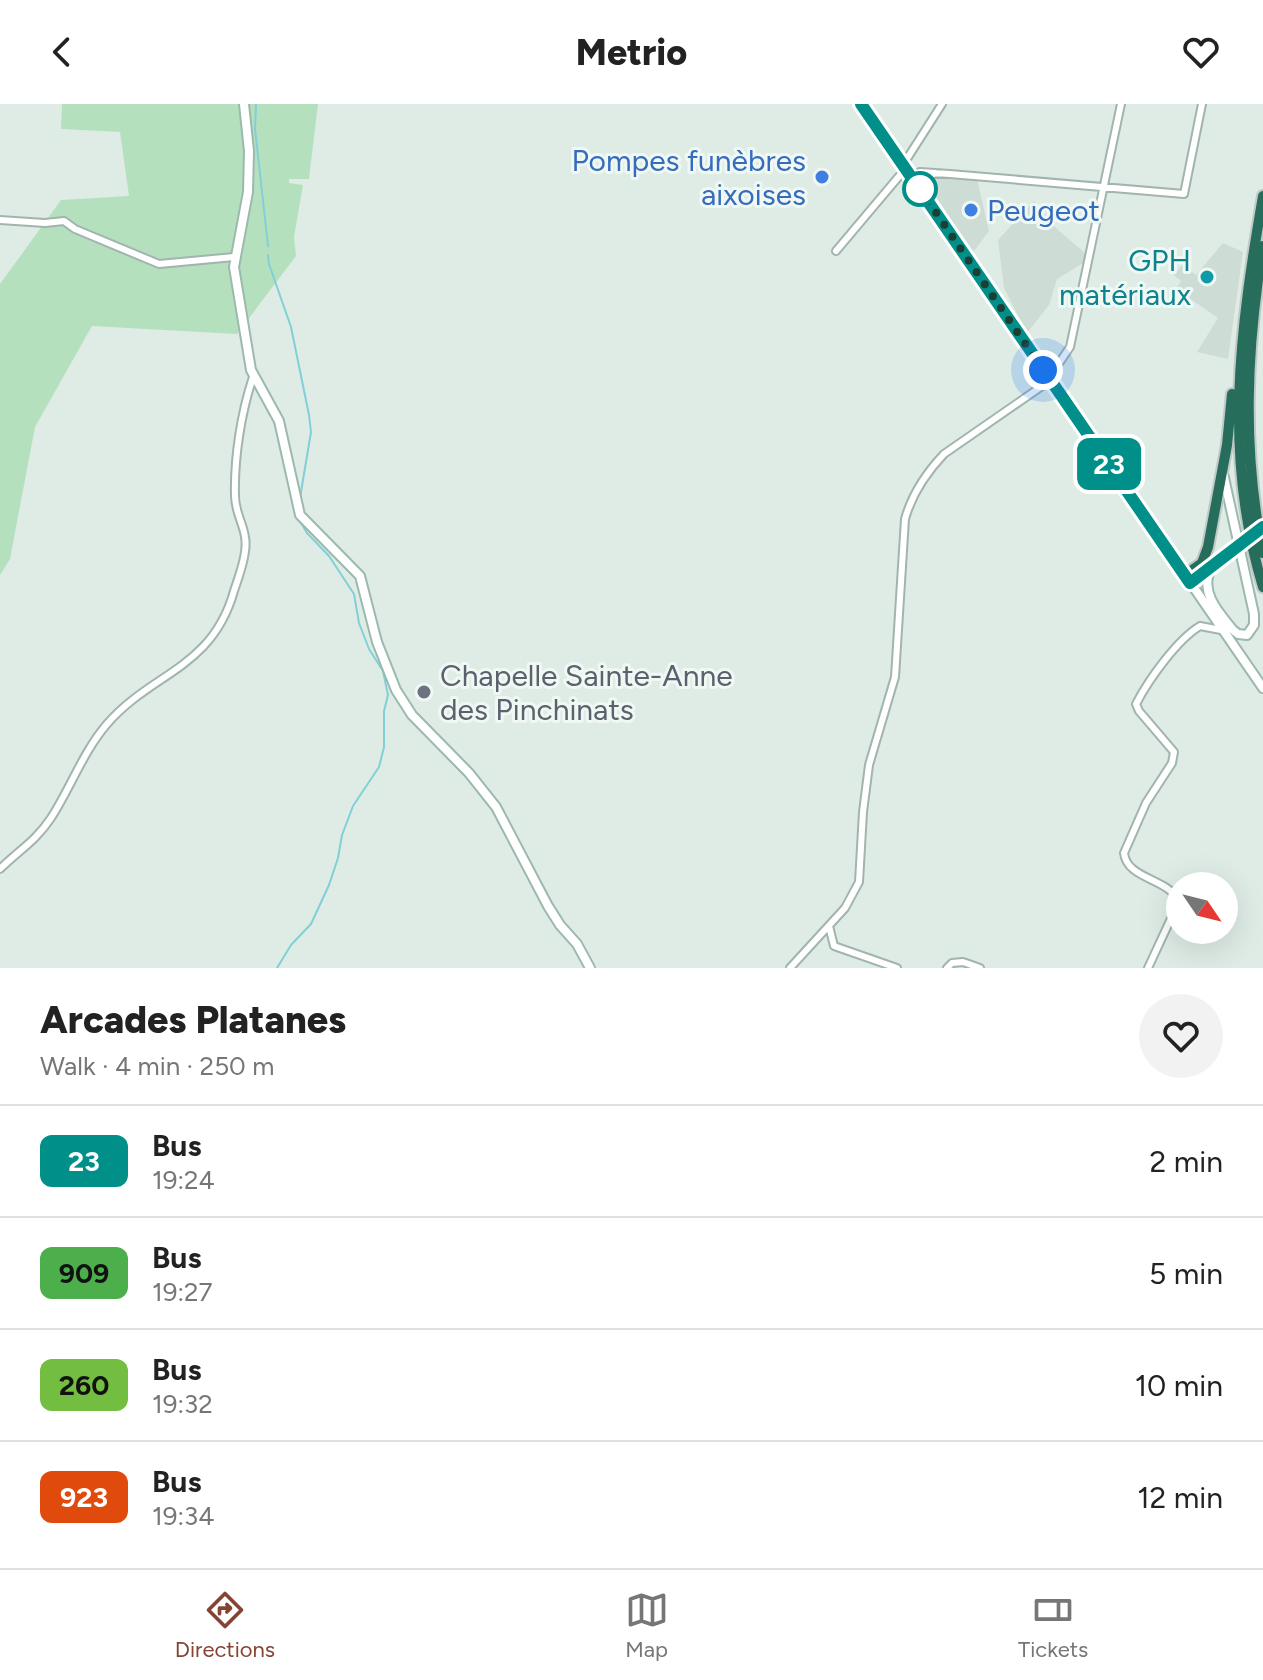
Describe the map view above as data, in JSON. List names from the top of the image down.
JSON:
{
  "places": [
    "Pompes funèbres aixoises",
    "Peugeot",
    "GPH matériaux",
    "Chapelle Sainte-Anne des Pinchinats"
  ],
  "lines": ["bus line 23"],
  "north": "bottom right",
  "page": {
    "header": "Metrio",
    "on_map": "23",
    "heading": ["Arcades Platanes", "Walk · 4 min · 250 m"],
    "list": [
      {
        "mark": "23",
        "name": "Bus",
        "note": "19:24",
        "value": "2 min"
      },
      {
        "mark": "909",
        "name": "Bus",
        "note": "19:27",
        "value": "5 min"
      },
      {
        "mark": "260",
        "name": "Bus",
        "note": "19:32",
        "value": "10 min"
      },
      {
        "mark": "923",
        "name": "Bus",
        "note": "19:34",
        "value": "12 min"
      }
    ],
    "tabs": ["Directions", "Map", "Tickets"]
  }
}
